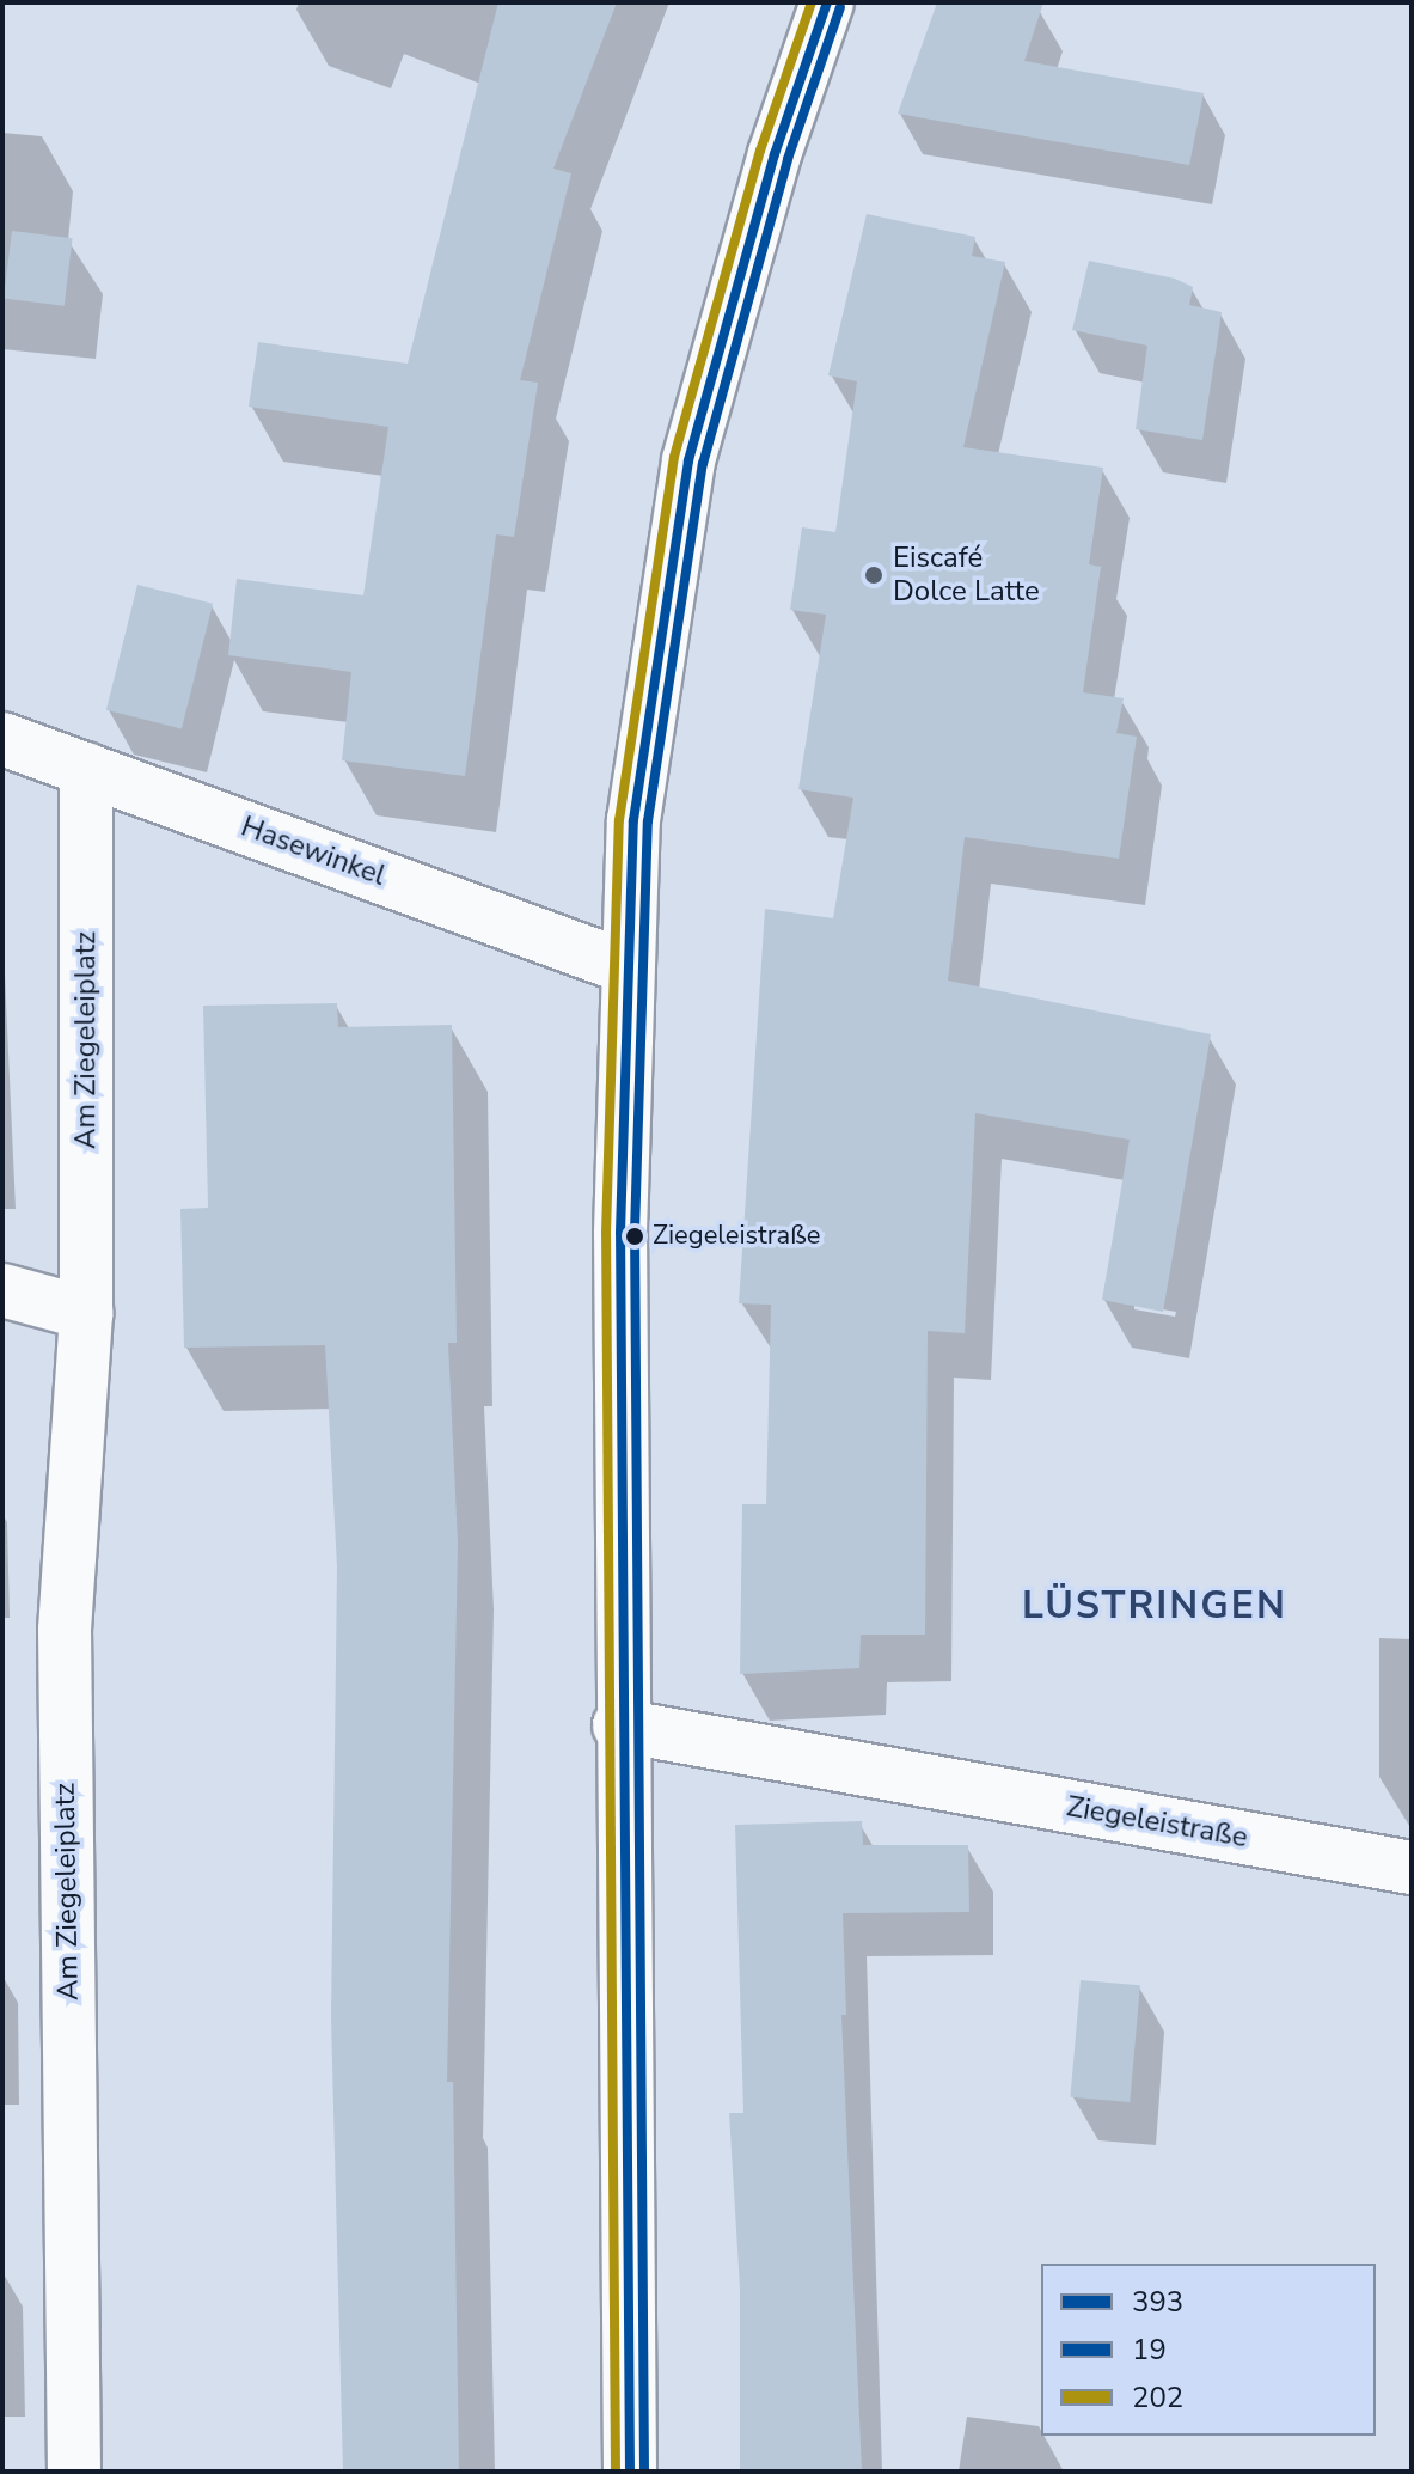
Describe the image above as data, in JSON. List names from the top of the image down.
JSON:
{
  "streets": {
    "street": ["Hasewinkel", "Am Ziegeleiplatz", "Ziegeleistraße"]
  },
  "crossings": [
    ["Hasewinkel", "Am Ziegeleiplatz"]
  ],
  "districts": ["LÜSTRINGEN"],
  "places": ["Eiscafé Dolce Latte", "Ziegeleistraße"],
  "lines": ["transit line 393", "transit line 202", "transit line 19"],
  "legend": ["393", "19", "202"]
}
